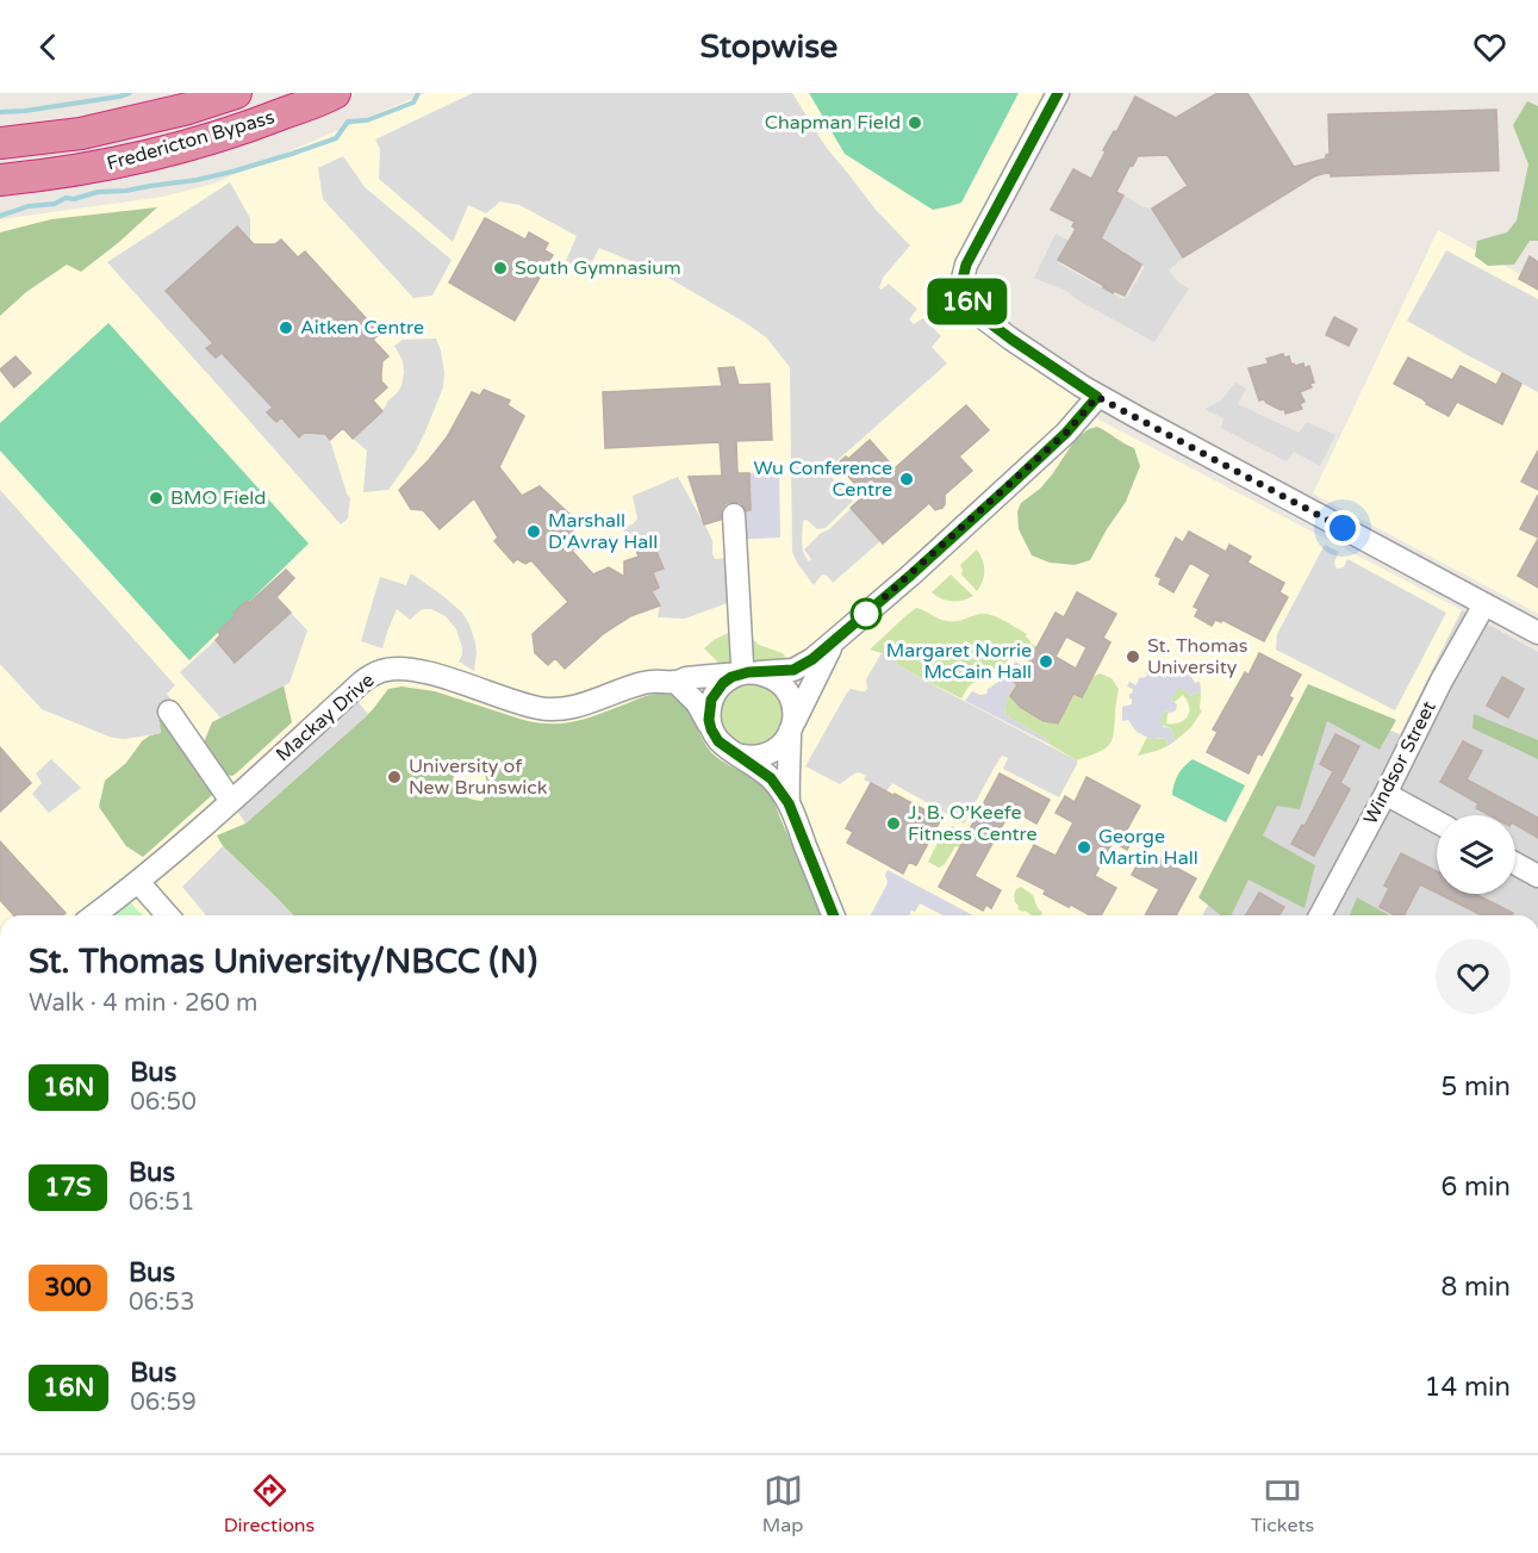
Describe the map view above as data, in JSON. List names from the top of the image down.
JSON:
{
  "streets": {
    "highway": ["Fredericton Bypass"],
    "street": ["Mackay Drive", "Windsor Street"]
  },
  "places": [
    "Chapman Field",
    "South Gymnasium",
    "Aitken Centre",
    "Wu Conference Centre",
    "BMO Field",
    "Marshall D'Avray Hall",
    "St. Thomas University",
    "Margaret Norrie McCain Hall",
    "University of New Brunswick",
    "J. B. O’Keefe Fitness Centre",
    "George Martin Hall"
  ],
  "lines": ["bus line 16N"],
  "page": {
    "header": "Stopwise",
    "on_map": "16N",
    "heading": ["St. Thomas University/NBCC (N)", "Walk · 4 min · 260 m"],
    "list": [
      {
        "mark": "16N",
        "name": "Bus",
        "note": "06:50",
        "value": "5 min"
      },
      {
        "mark": "17S",
        "name": "Bus",
        "note": "06:51",
        "value": "6 min"
      },
      {
        "mark": "300",
        "name": "Bus",
        "note": "06:53",
        "value": "8 min"
      },
      {
        "mark": "16N",
        "name": "Bus",
        "note": "06:59",
        "value": "14 min"
      }
    ],
    "tabs": ["Directions", "Map", "Tickets"]
  }
}
